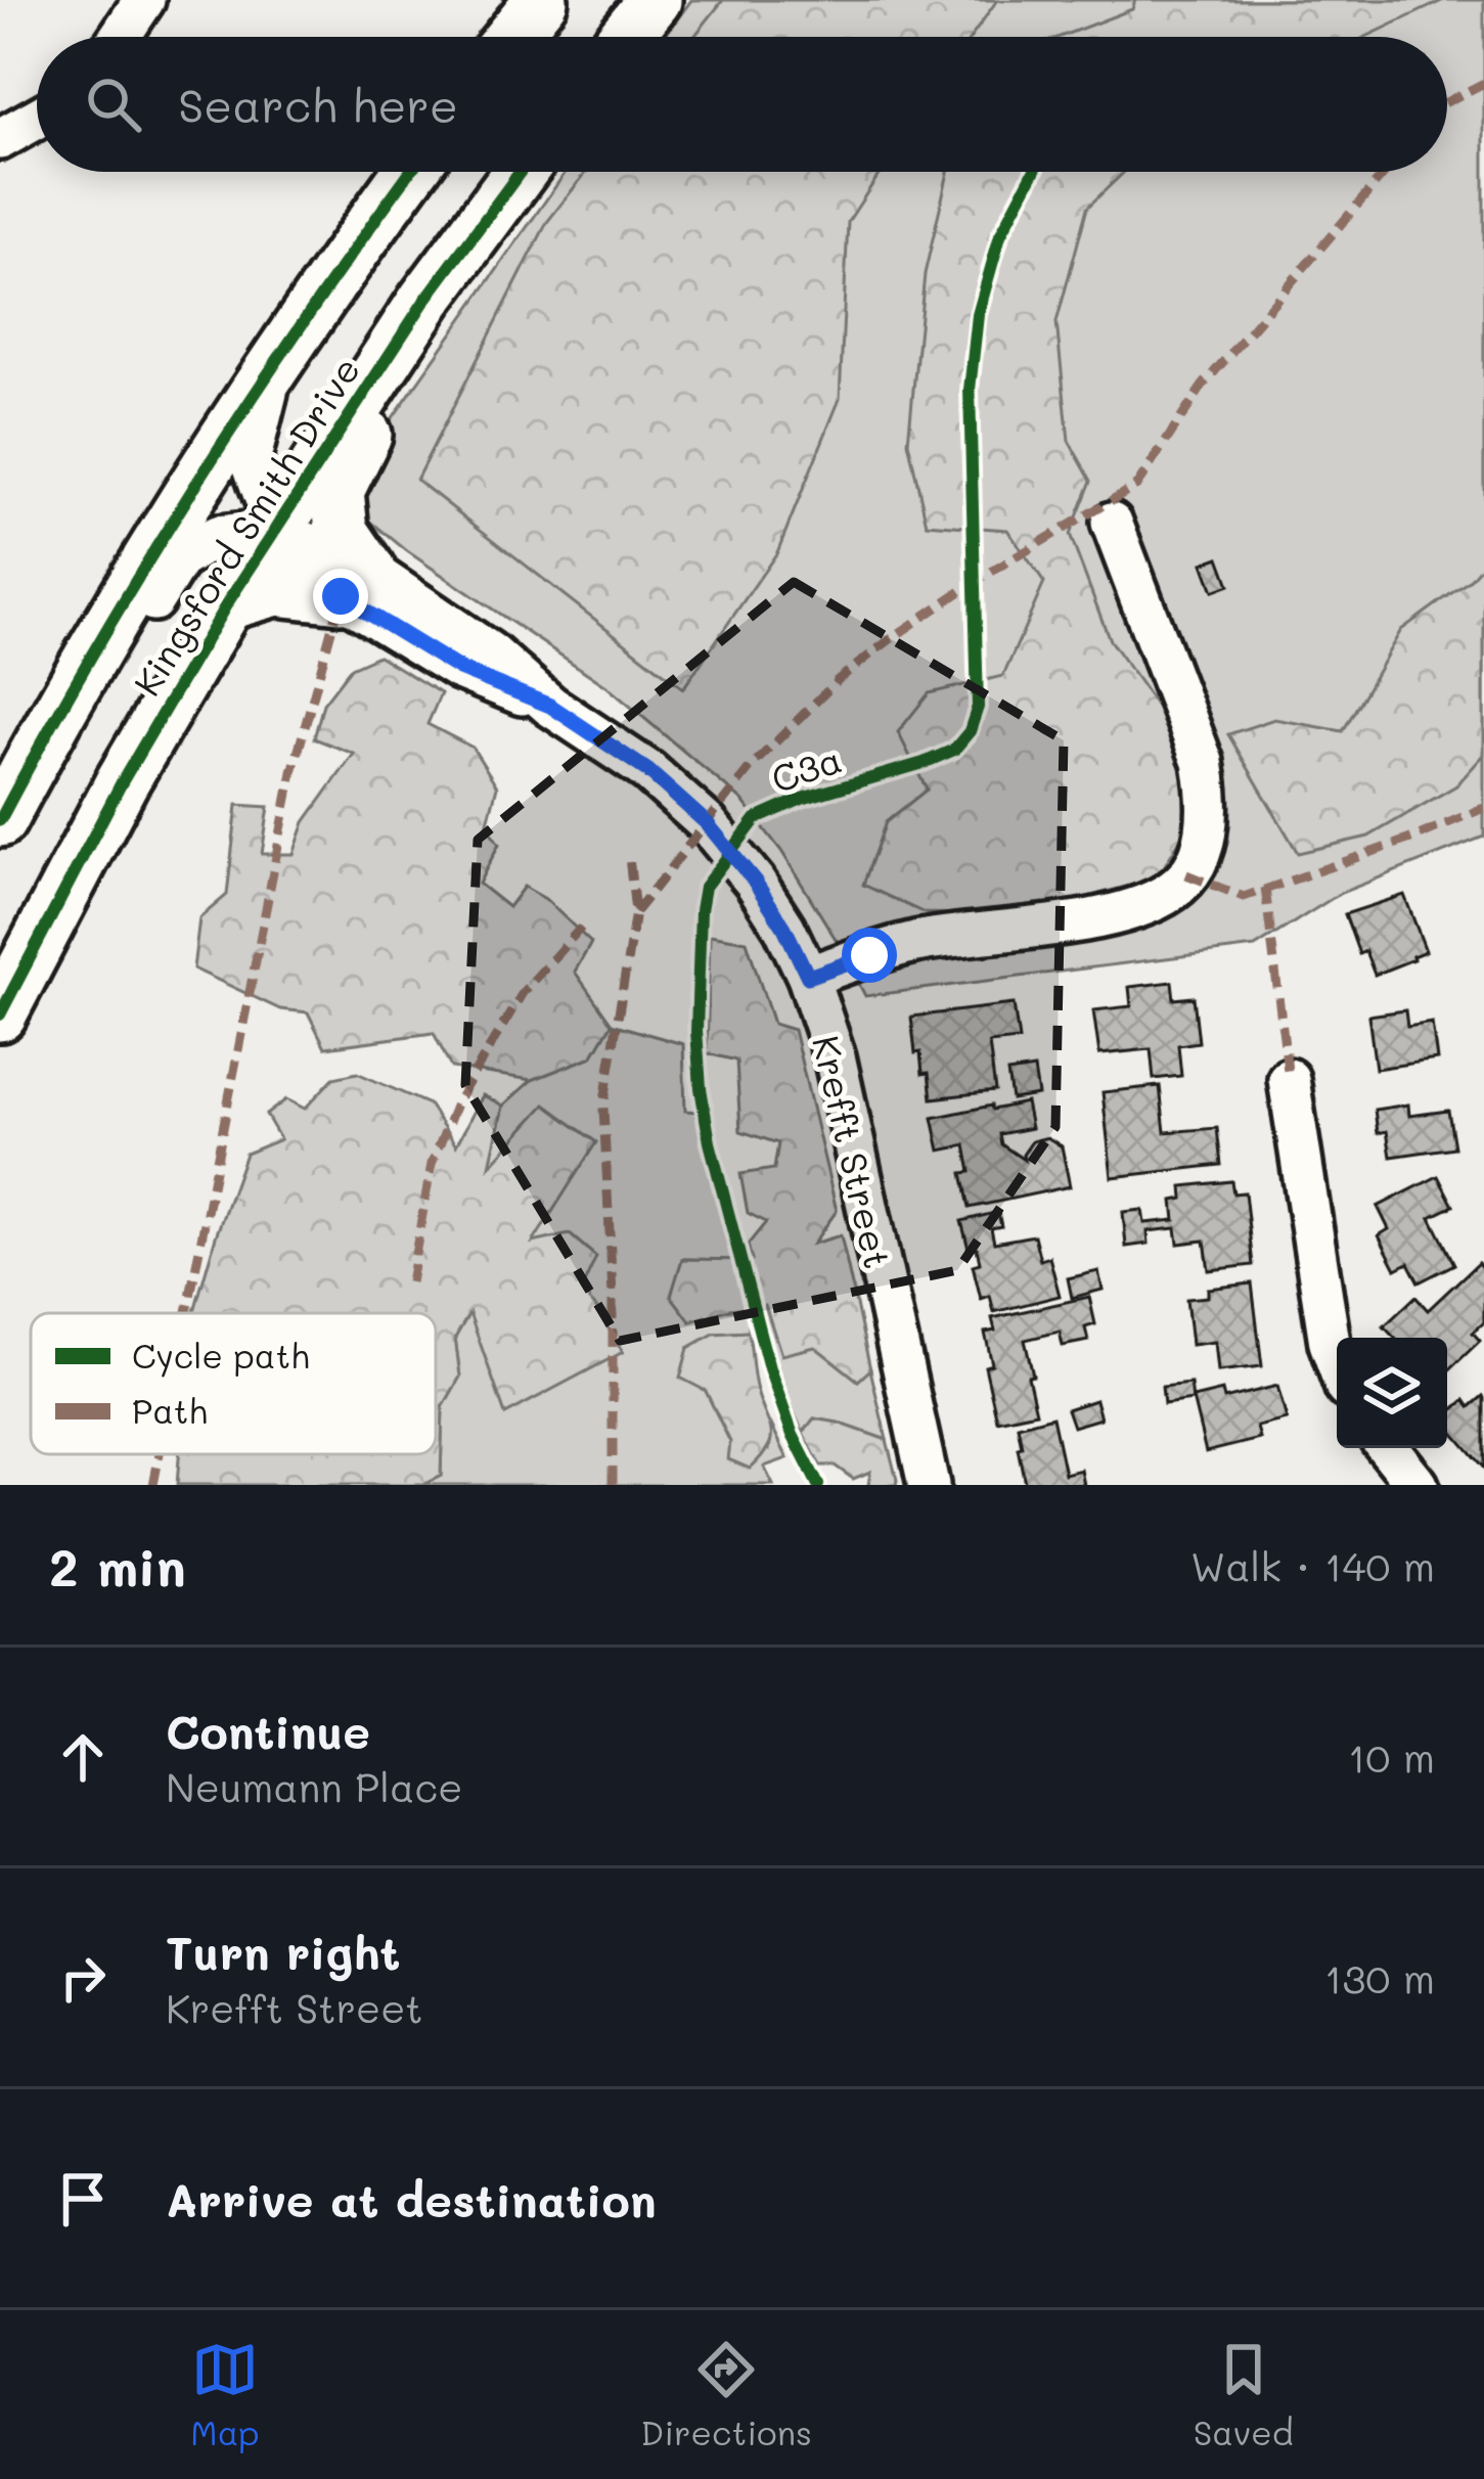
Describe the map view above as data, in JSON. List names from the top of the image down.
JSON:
{
  "streets": {
    "main road": ["Kingsford Smith Drive"],
    "street": ["Krefft Street"],
    "cycle path": ["C3a"]
  },
  "crossings": [
    ["Kingsford Smith Drive", "Krefft Street"]
  ],
  "legend": ["Cycle path", "Path"],
  "page": {
    "search": "Search here",
    "heading": ["2 min", "Walk · 140 m"],
    "list": [
      ["Continue", "Neumann Place", "10 m"],
      ["Turn right", "Krefft Street", "130 m"],
      "Arrive at destination"
    ],
    "nav": ["Map", "Directions", "Saved"]
  }
}
